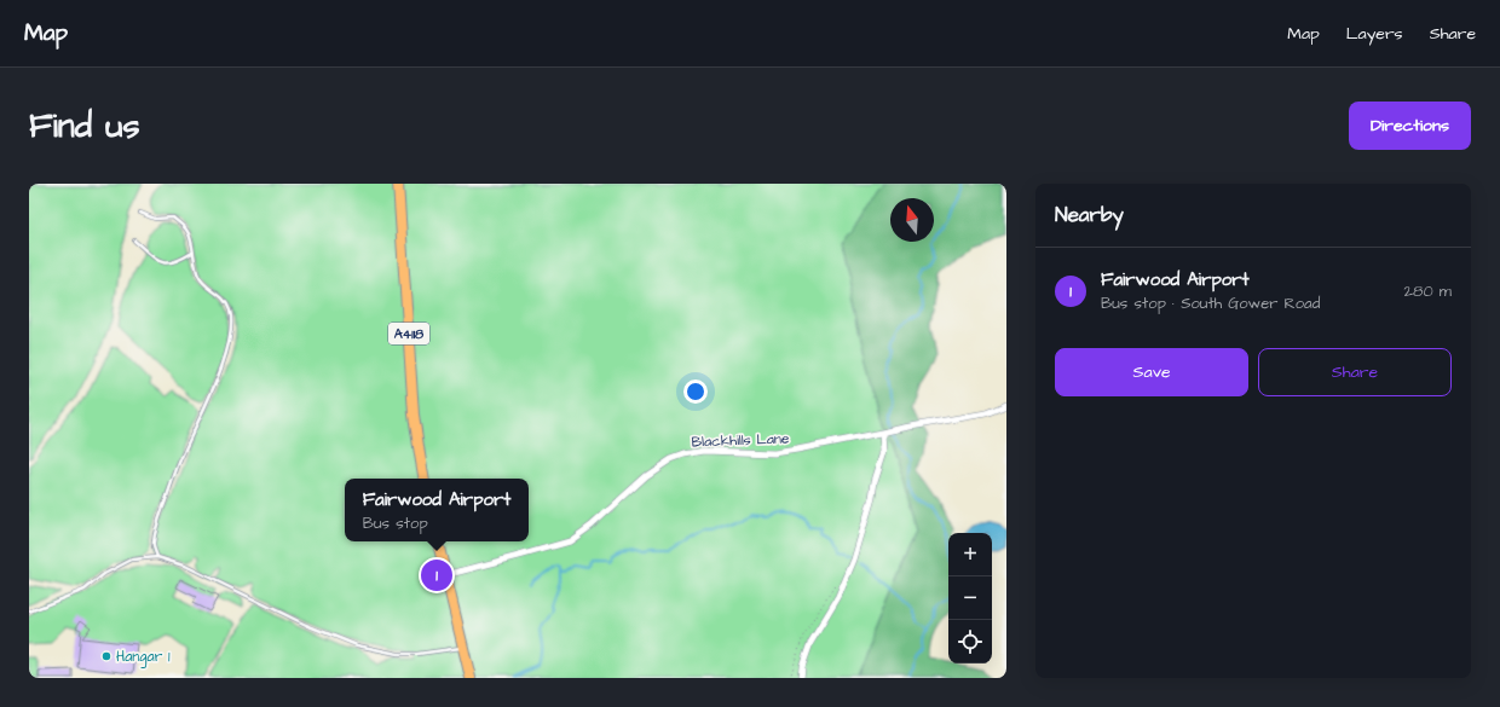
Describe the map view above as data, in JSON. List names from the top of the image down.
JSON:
{
  "streets": {
    "main road": ["A4118"],
    "street": ["Blackhills Lane"]
  },
  "places": ["Hangar 1"],
  "north": "top",
  "page": {
    "header": "Map",
    "nav": ["Map", "Layers", "Share"],
    "buttons": [
      "Directions",
      ["Save", "Share"]
    ],
    "title": "Find us",
    "heading": "Nearby",
    "list": [
      {
        "mark": "1",
        "name": "Fairwood Airport",
        "note": "Bus stop · South Gower Road",
        "value": "280 m"
      }
    ],
    "popup": ["Fairwood Airport", "Bus stop"],
    "map_buttons": ["+", "−"],
    "pins": "1"
  }
}
